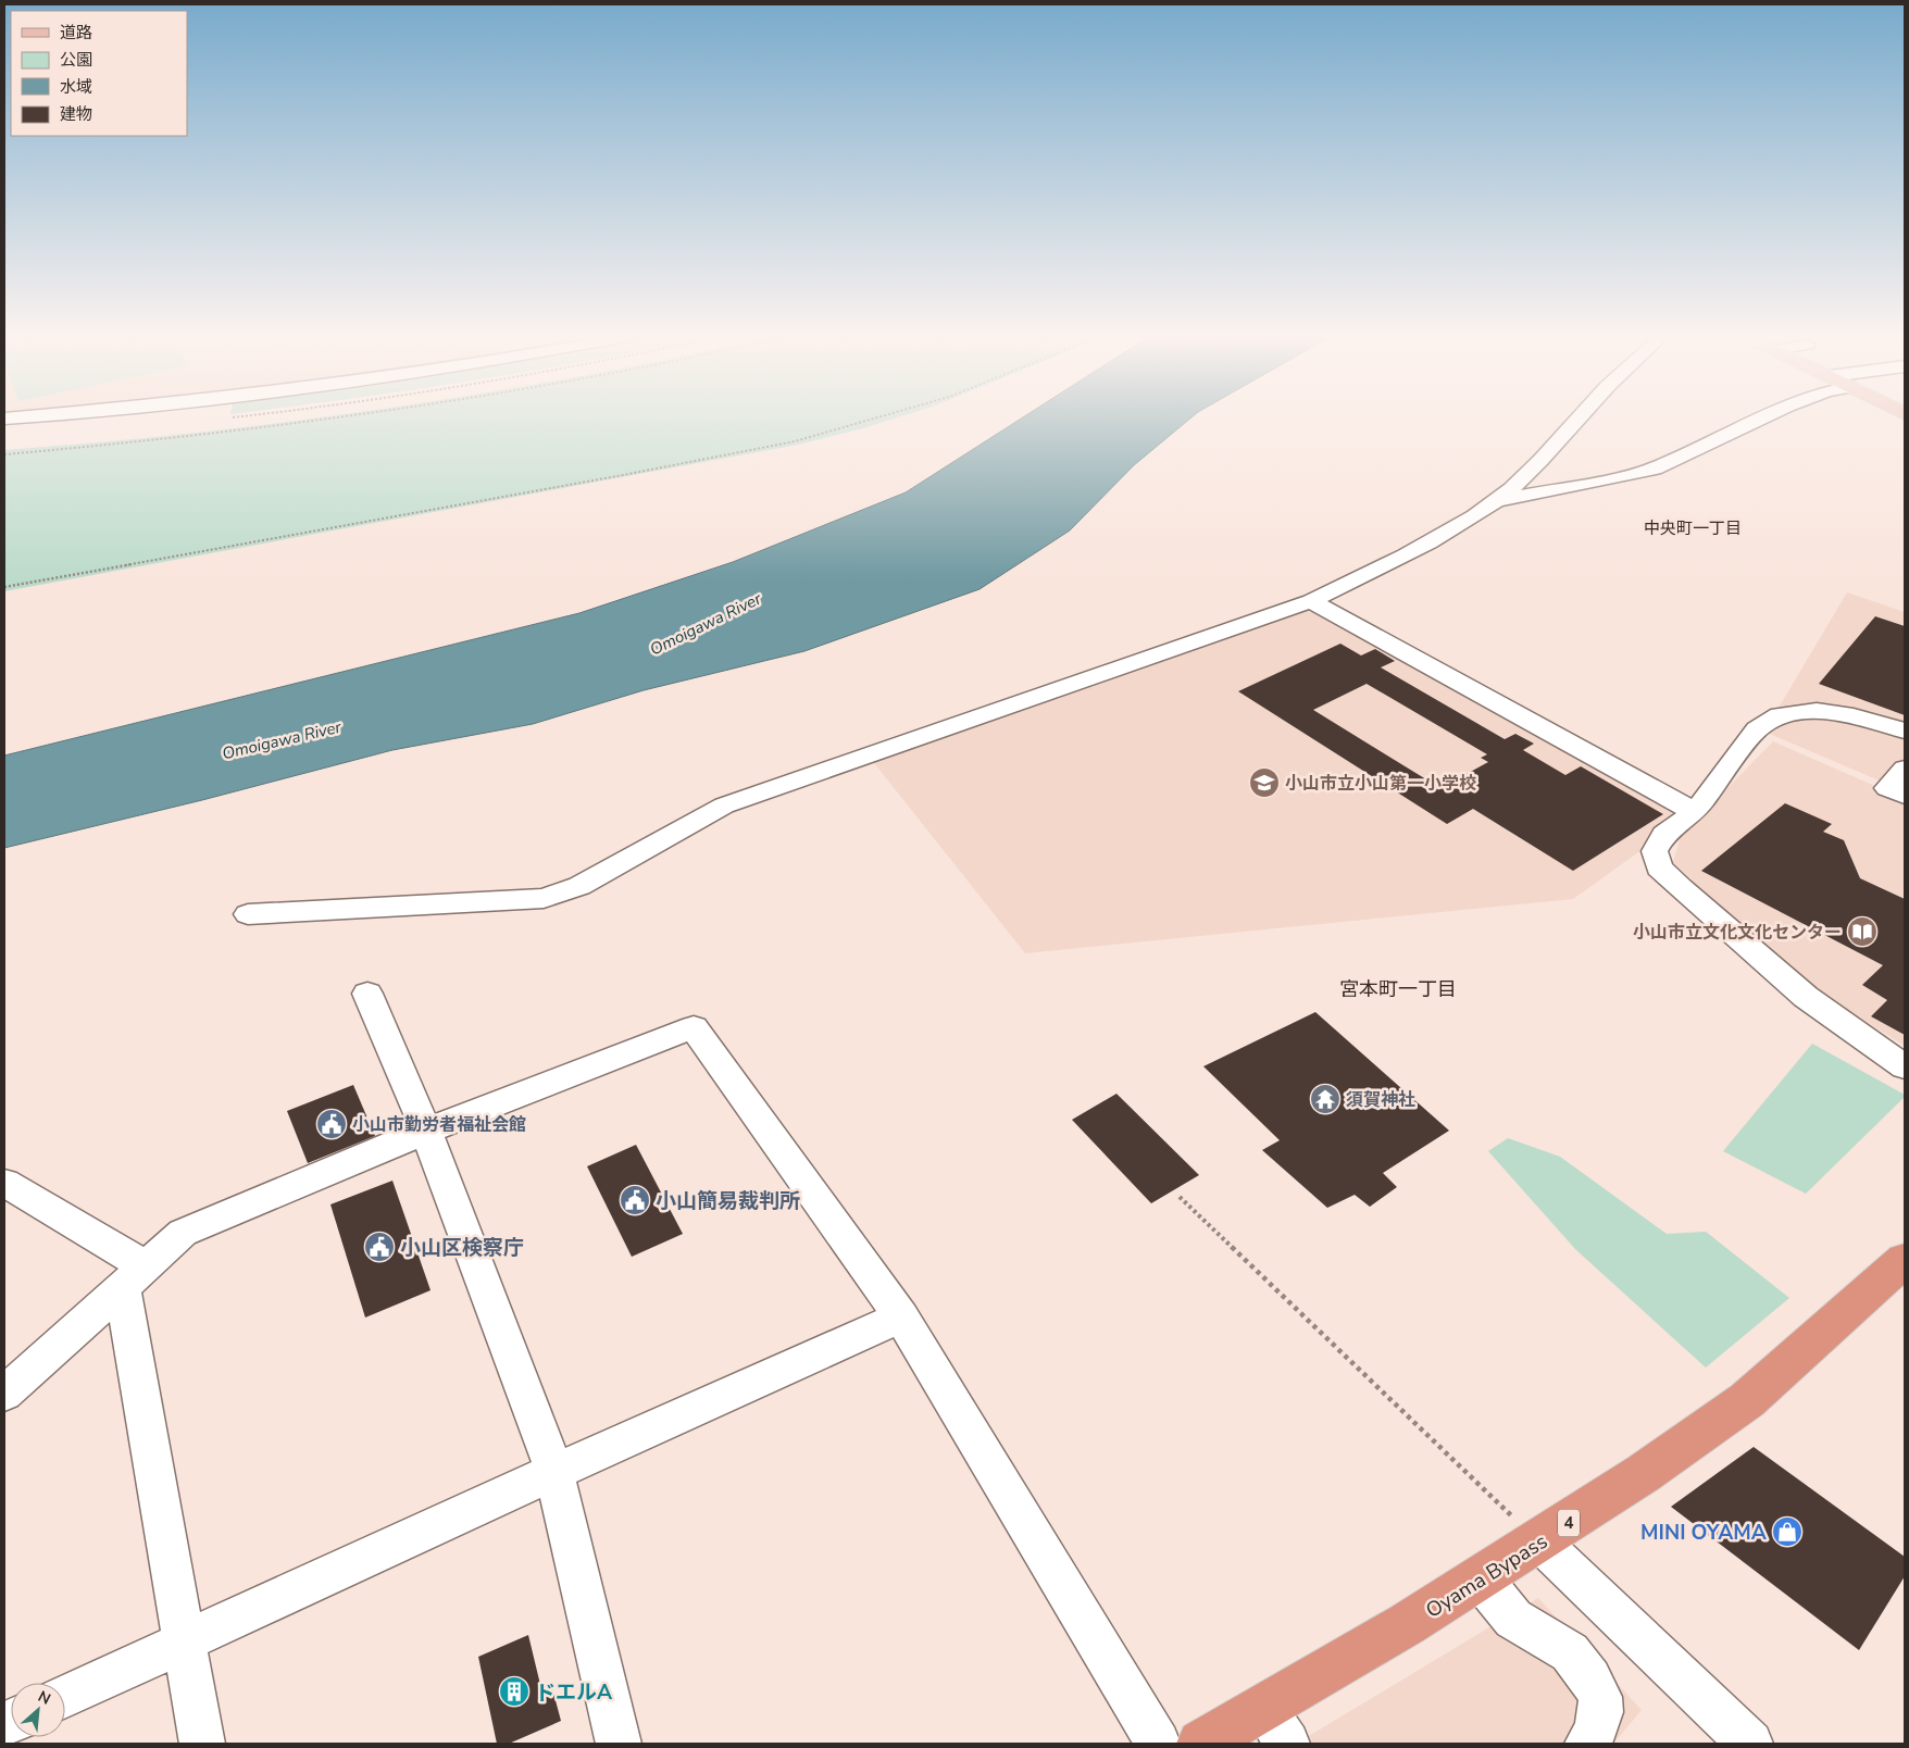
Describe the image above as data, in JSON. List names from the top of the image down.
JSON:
{
  "streets": {
    "highway": ["4", "Oyama Bypass"]
  },
  "districts": ["中央町一丁目", "宮本町一丁目"],
  "water": ["Omoigawa River"],
  "places": {
    "school or university": ["小山市立小山第一小学校"],
    "library": ["小山市立文化文化センター"],
    "temple": ["須賀神社"],
    "public building": ["小山市勤労者福祉会館", "小山簡易裁判所", "小山区検察庁"],
    "shop": ["MINI OYAMA"],
    "building": ["ドエルA"]
  },
  "legend": [
    "道路",
    "公園",
    "水域",
    "建物"
  ],
  "north": "top right"
}
